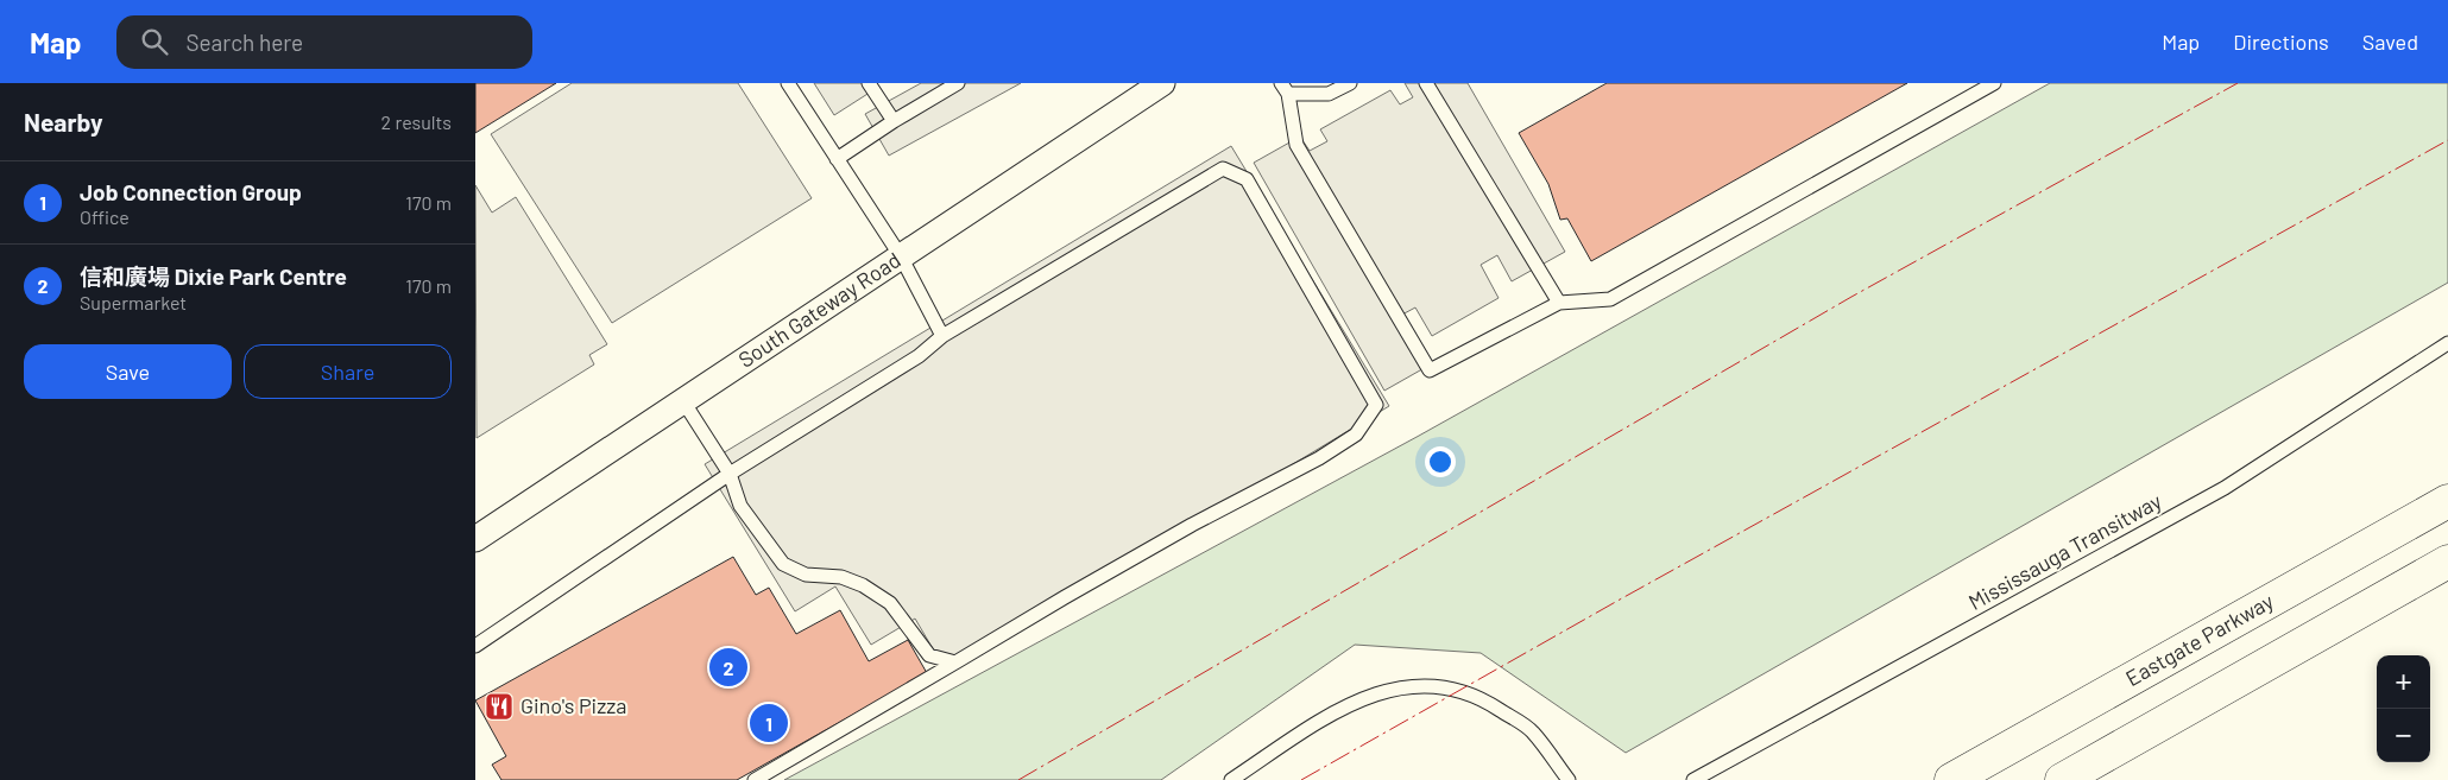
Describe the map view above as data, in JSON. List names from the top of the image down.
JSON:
{
  "streets": {
    "main road": ["Eastgate Parkway"],
    "street": ["South Gateway Road"],
    "lane": ["Mississauga Transitway"]
  },
  "places": {
    "restaurant": ["Gino's Pizza"]
  },
  "page": {
    "header": "Map",
    "search": "Search here",
    "nav": ["Map", "Directions", "Saved"],
    "heading": ["Nearby", "2 results"],
    "list": [
      {
        "mark": "1",
        "name": "Job Connection Group",
        "note": "Office",
        "value": "170 m"
      },
      {
        "mark": "2",
        "name": "信和廣場 Dixie Park Centre",
        "note": "Supermarket",
        "value": "170 m"
      }
    ],
    "buttons": ["Save", "Share"],
    "pins": ["2", "1"],
    "map_buttons": ["+", "−"]
  }
}
